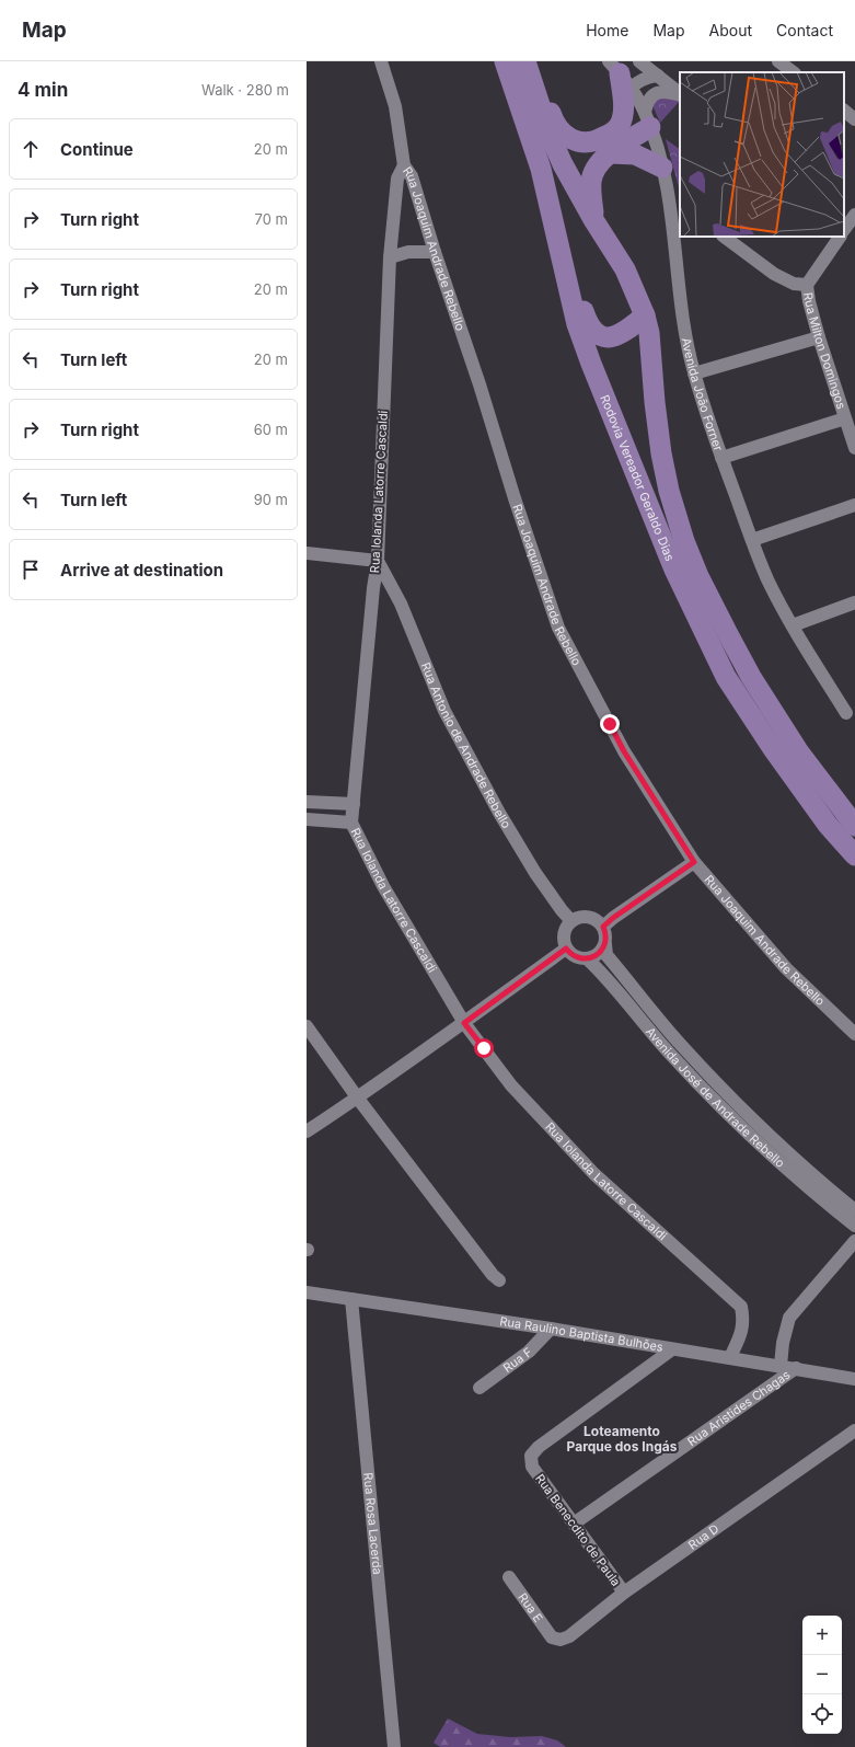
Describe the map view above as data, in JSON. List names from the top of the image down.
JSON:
{
  "streets": {
    "main road": ["Rodovia Vereador Geraldo Dias"],
    "street": [
      "Rua Joaquim Andrade Rebello",
      "Rua Milton Domingos",
      "Avenida João Forner",
      "Rua Iolanda Latorre Cascaldi",
      "Rua Antonio de Andrade Rebello",
      "Avenida José de Andrade Rebello",
      "Rua Raulino Baptista Bulhões",
      "Rua F",
      "Rua Aristides Chagas",
      "Rua Rosa Lacerda",
      "Rua Benecdito de Paula",
      "Rua D",
      "Rua E"
    ]
  },
  "crossings": [
    ["Rua Joaquim Andrade Rebello", "Rua Iolanda Latorre Cascaldi"],
    ["Rua Iolanda Latorre Cascaldi", "Rua Antonio de Andrade Rebello"],
    ["Rua Iolanda Latorre Cascaldi", "Rua Raulino Baptista Bulhões"],
    ["Rua Antonio de Andrade Rebello", "Avenida José de Andrade Rebello"],
    ["Rua Raulino Baptista Bulhões", "Rua F"],
    ["Rua Raulino Baptista Bulhões", "Rua Aristides Chagas"],
    ["Rua Raulino Baptista Bulhões", "Rua Rosa Lacerda"],
    ["Rua Raulino Baptista Bulhões", "Rua Benecdito de Paula"],
    ["Rua Aristides Chagas", "Rua Benecdito de Paula"],
    ["Rua Benecdito de Paula", "Rua D"],
    ["Rua D", "Rua E"]
  ],
  "districts": ["Loteamento Parque dos Ingás"],
  "page": {
    "header": "Map",
    "nav": [
      "Home",
      "Map",
      "About",
      "Contact"
    ],
    "heading": ["4 min", "Walk · 280 m"],
    "list": [
      ["Continue", "20 m"],
      ["Turn right", "70 m"],
      ["Turn right", "20 m"],
      ["Turn left", "20 m"],
      ["Turn right", "60 m"],
      ["Turn left", "90 m"],
      "Arrive at destination"
    ],
    "map_buttons": ["+", "−"]
  }
}
